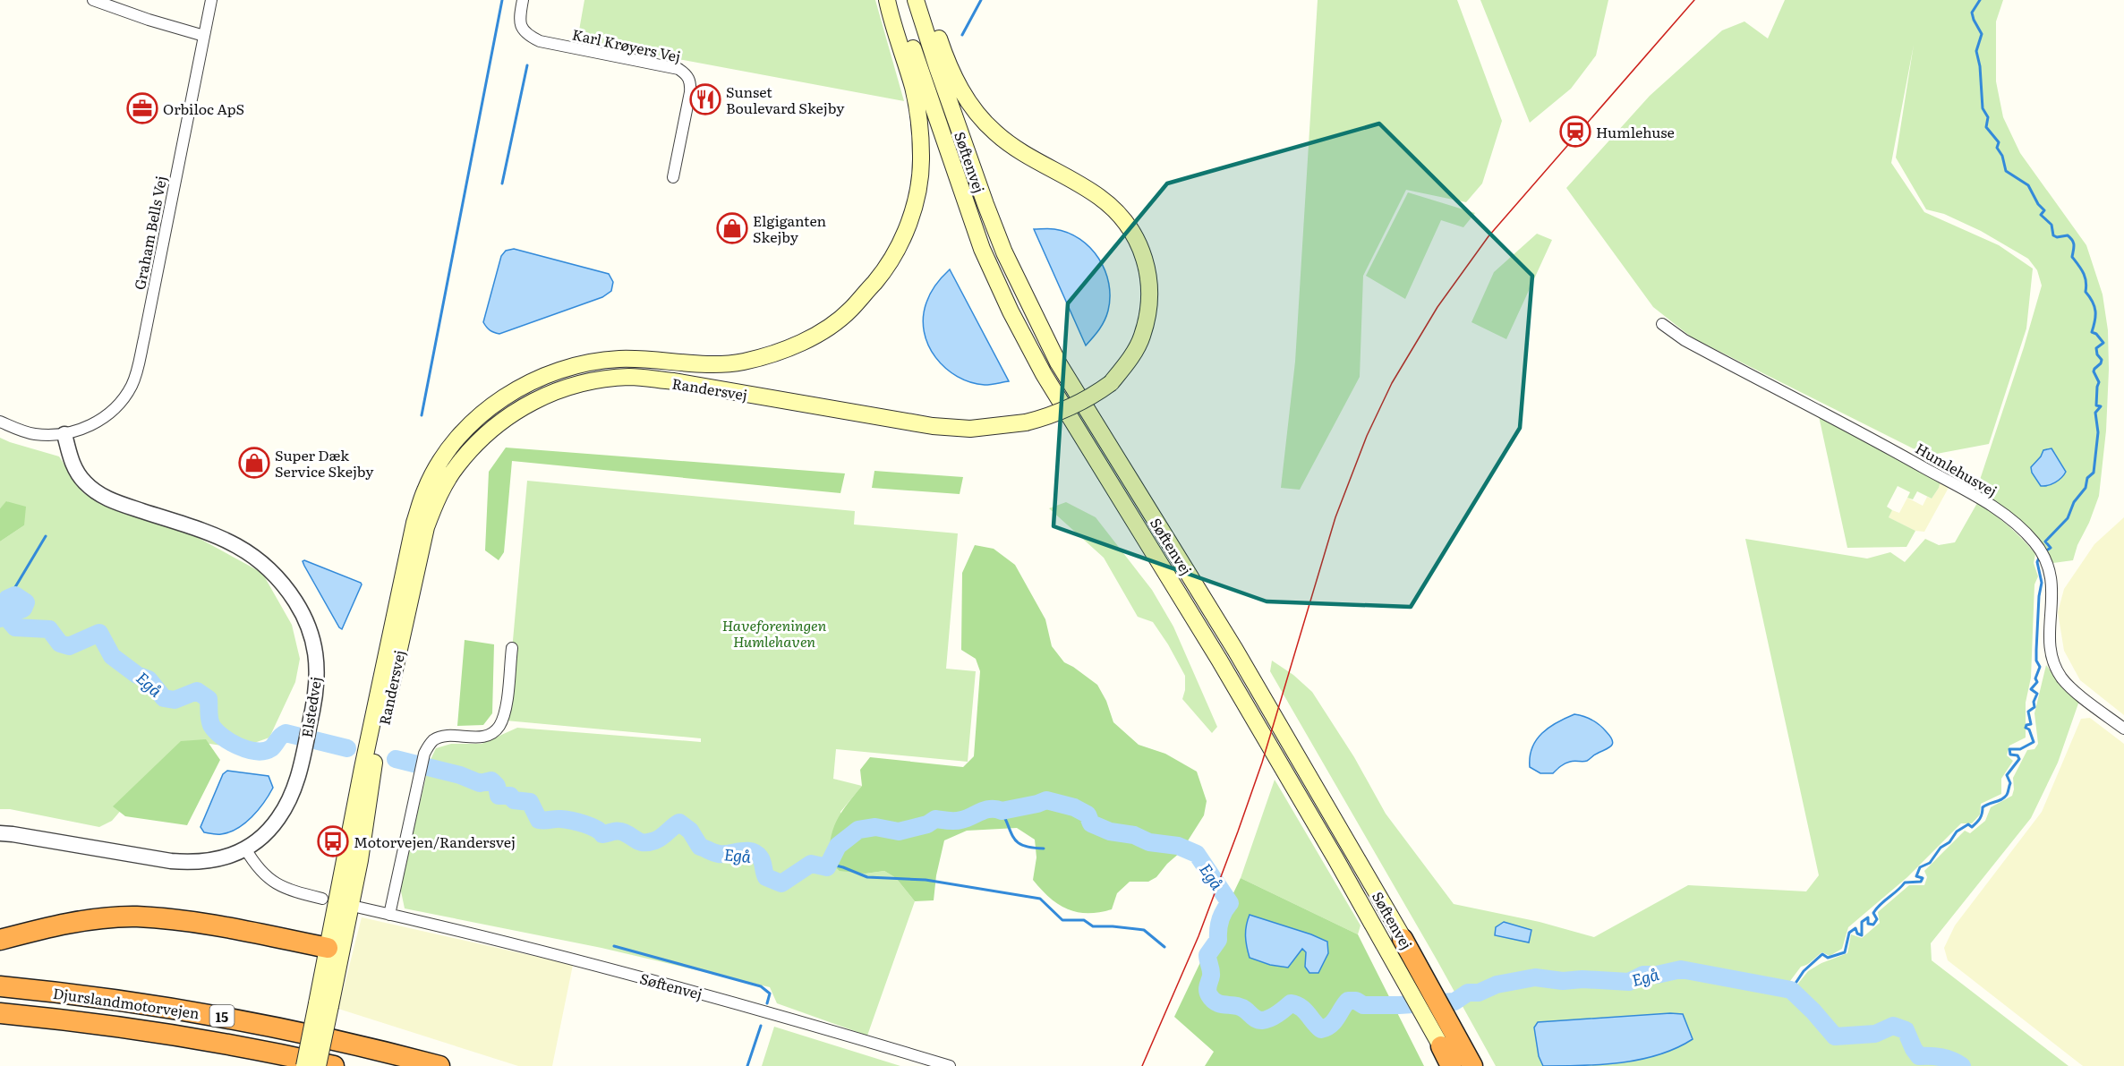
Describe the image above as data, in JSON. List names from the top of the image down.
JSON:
{
  "streets": {
    "highway": ["Djurslandmotorvejen", "15"],
    "main road": ["Søftenvej", "Randersvej"],
    "street": [
      "Karl Krøyers Vej",
      "Graham Bells Vej",
      "Humlehusvej",
      "Elstedvej"
    ]
  },
  "crossings": [
    ["Graham Bells Vej", "Elstedvej"]
  ],
  "water": ["Egå"],
  "parks": ["Haveforeningen Humlehaven"],
  "places": {
    "restaurant": ["Sunset Boulevard Skejby"],
    "office": ["Orbiloc ApS"],
    "station": ["Humlehuse"],
    "shop": ["Elgiganten Skejby", "Super Dæk Service Skejby"],
    "bus stop": ["Motorvejen/Randersvej"]
  }
}
